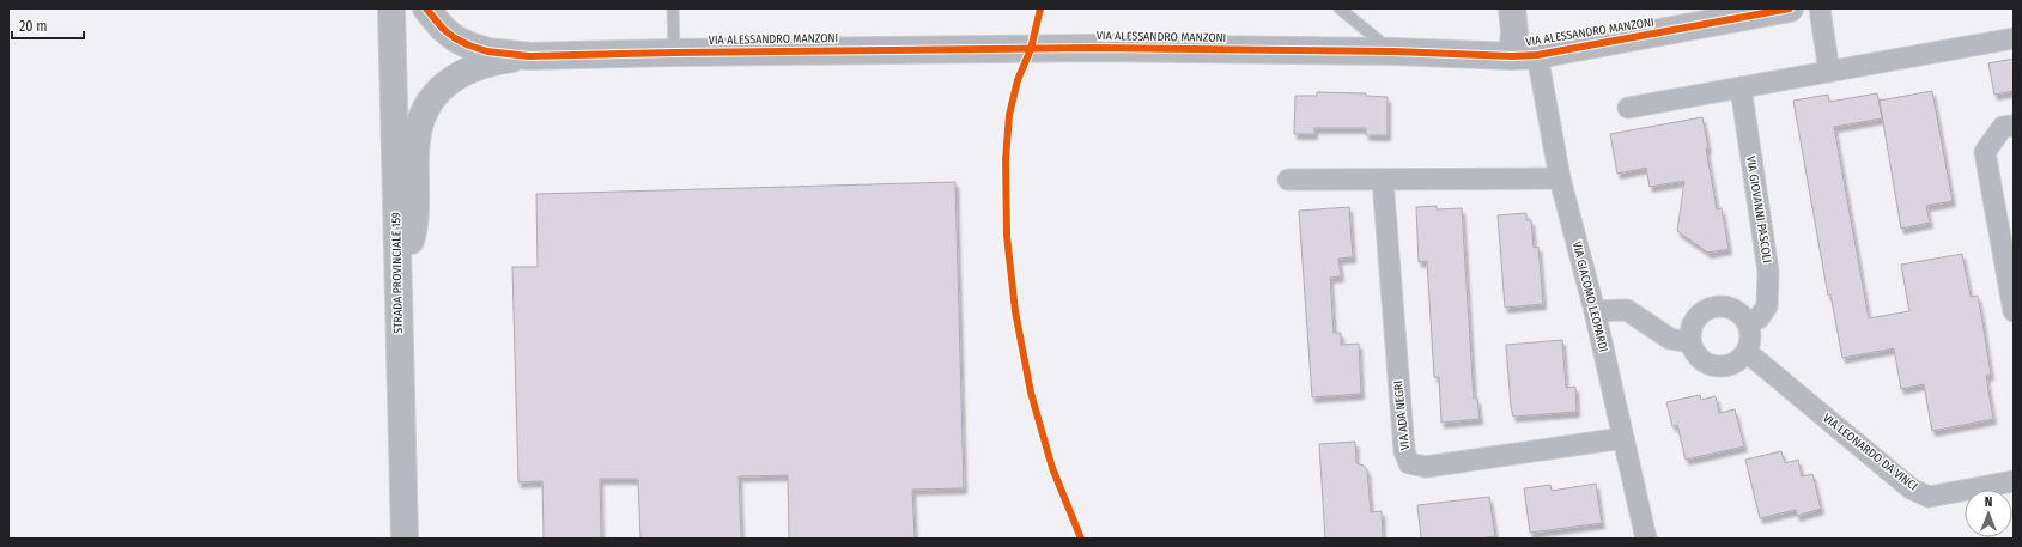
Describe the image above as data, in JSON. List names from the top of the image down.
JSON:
{
  "streets": {
    "street": [
      "VIA ALESSANDRO MANZONI",
      "VIA GIOVANNI PASCOLI",
      "STRADA PROVINCIALE 159",
      "VIA GIACOMO LEOPARDI",
      "VIA ADA NEGRI",
      "VIA LEONARDO DA VINCI"
    ]
  },
  "crossings": [
    ["VIA ALESSANDRO MANZONI", "VIA GIACOMO LEOPARDI"],
    ["VIA GIOVANNI PASCOLI", "VIA LEONARDO DA VINCI"],
    ["VIA GIACOMO LEOPARDI", "VIA ADA NEGRI"]
  ],
  "scale_bar": "20 m",
  "north": "top"
}
